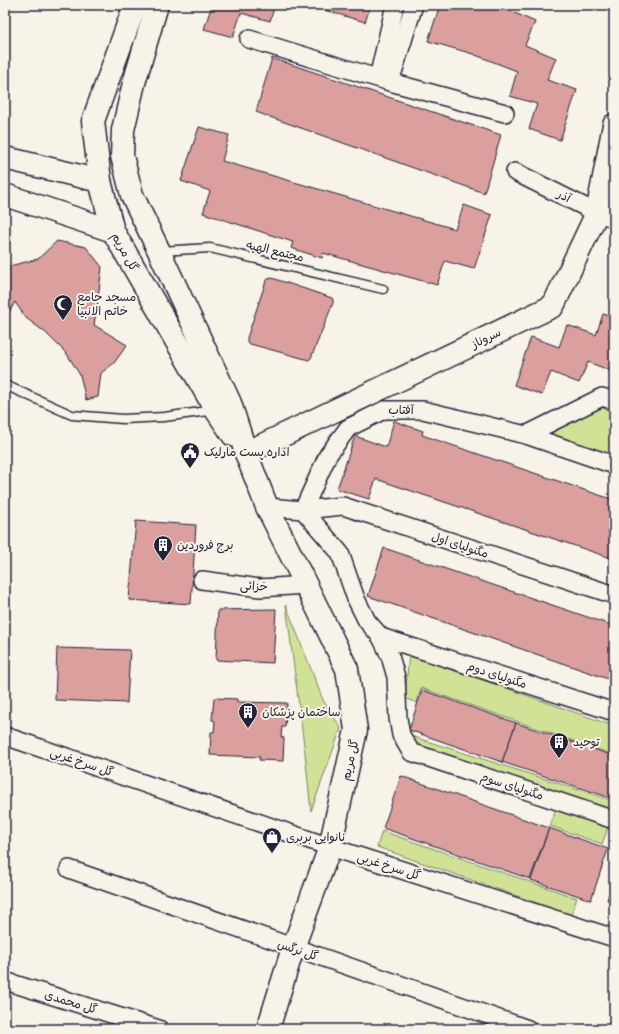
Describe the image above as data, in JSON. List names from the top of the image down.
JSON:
{
  "streets": {
    "street": [
      "آذر",
      "گل مریم",
      "سروناز",
      "آفتاب",
      "مگنولیای اول",
      "خزائی",
      "مگنولیای دوم",
      "گل سرخ غربی",
      "مگنولیای سوم",
      "گل نرگس",
      "گل محمدی"
    ],
    "lane": ["مجتمع الهیه"]
  },
  "crossings": [
    ["آذر", "سروناز"],
    ["مجتمع الهیه", "گل مریم"],
    ["گل مریم", "سروناز"],
    ["گل مریم", "مگنولیای اول"],
    ["گل مریم", "خزائی"],
    ["گل مریم", "گل سرخ غربی"],
    ["گل مریم", "گل نرگس"],
    ["آفتاب", "مگنولیای اول"],
    ["مگنولیای دوم", "مگنولیای سوم"]
  ],
  "places": {
    "mosque": ["مسجد جامع خاتم الانبیا"],
    "public building": ["اداره پست مارلیک"],
    "building": ["برج فروردین", "ساختمان پزشکان", "توحید"],
    "shop": ["نانوایی بربری"]
  }
}
